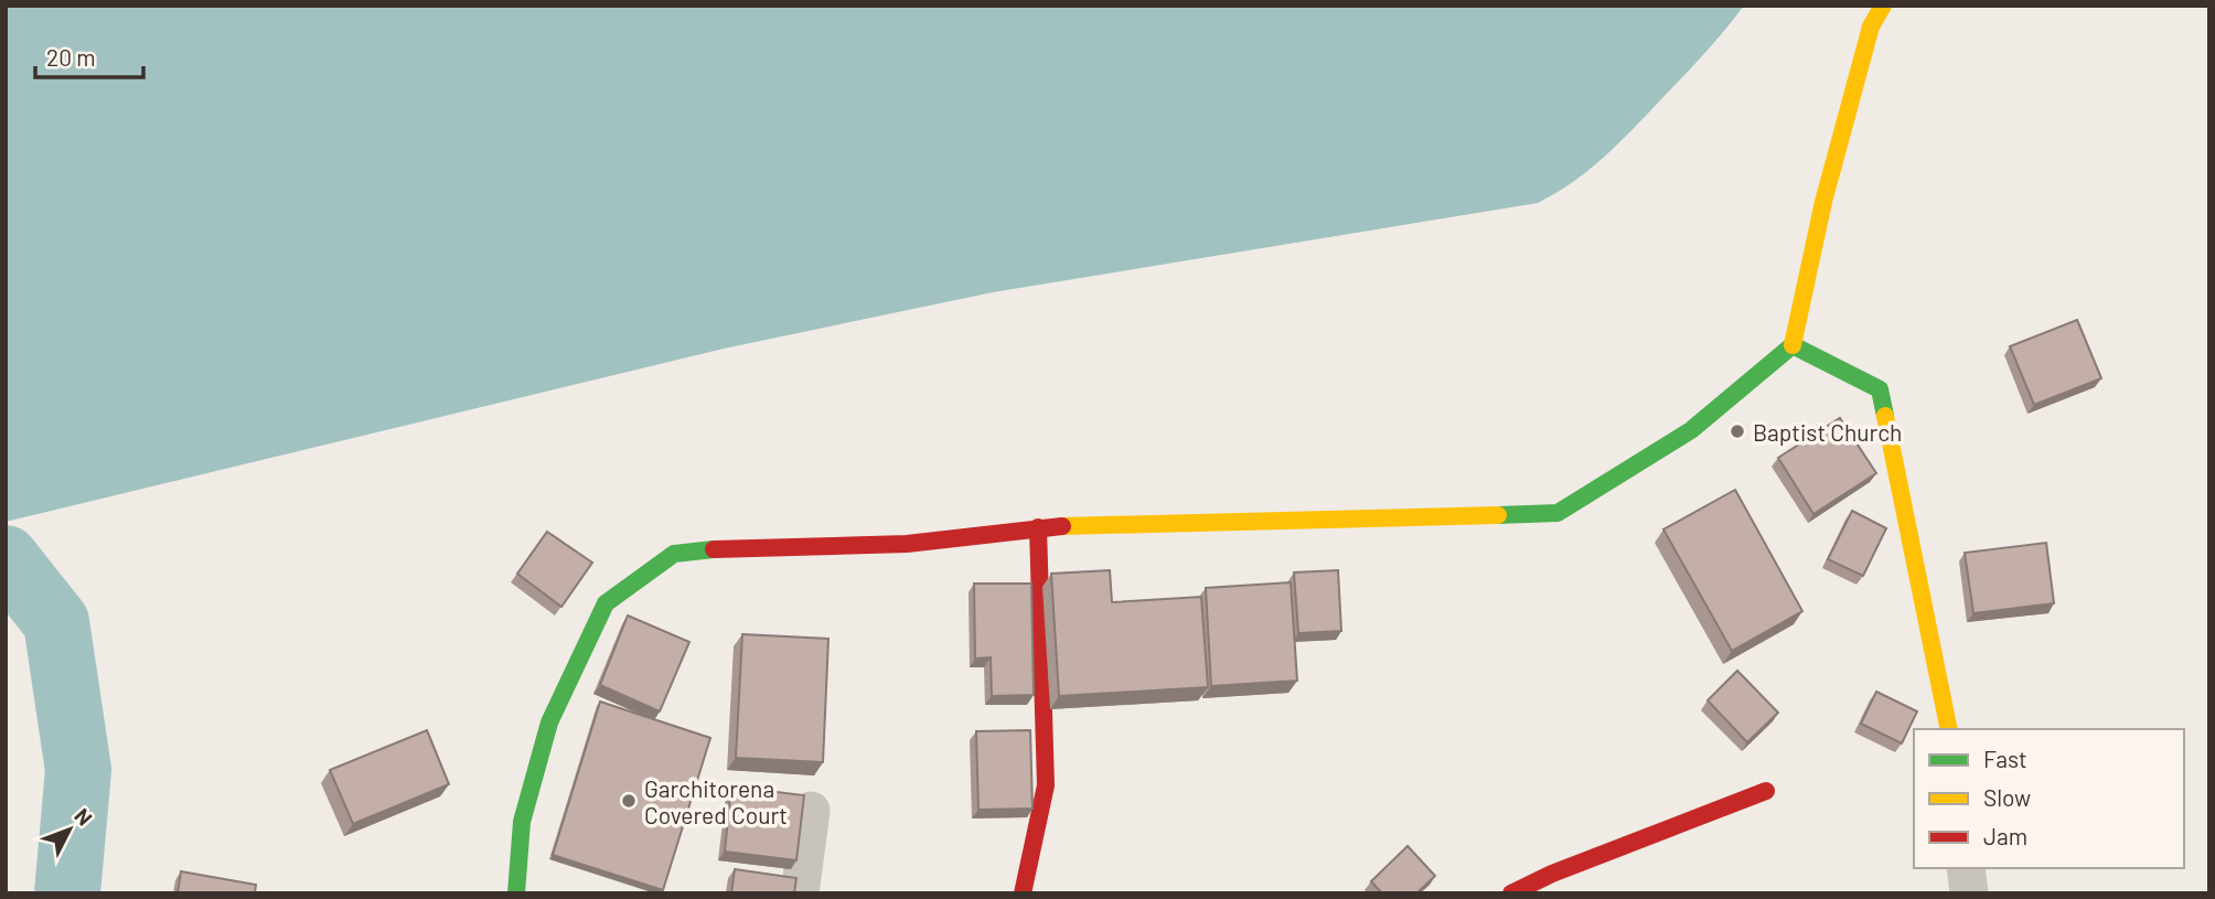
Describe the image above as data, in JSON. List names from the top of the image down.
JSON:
{
  "places": ["Baptist Church", "Garchitorena Covered Court"],
  "legend": ["Fast", "Slow", "Jam"],
  "scale_bar": "20 m",
  "north": "top right"
}
